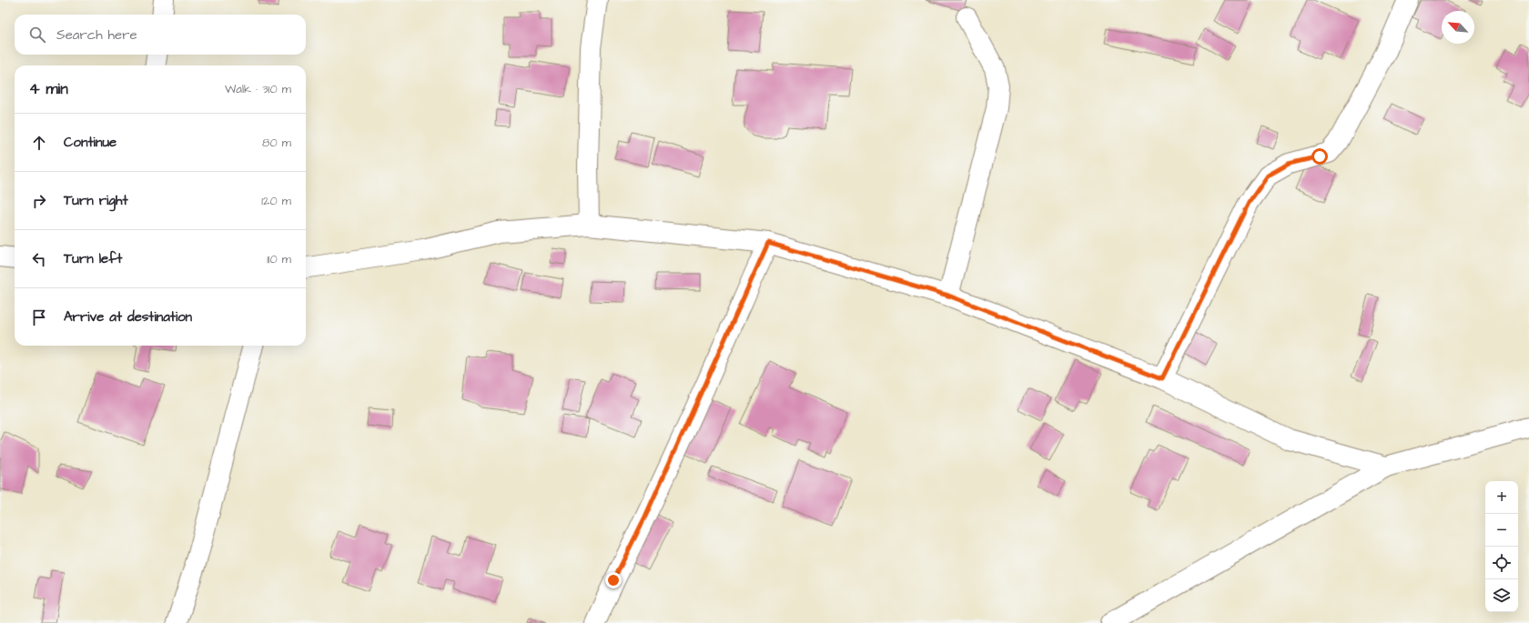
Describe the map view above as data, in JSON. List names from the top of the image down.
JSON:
{
  "north": "top left",
  "page": {
    "search": "Search here",
    "heading": ["4 min", "Walk · 310 m"],
    "list": [
      ["Continue", "80 m"],
      ["Turn right", "120 m"],
      ["Turn left", "110 m"],
      "Arrive at destination"
    ],
    "map_buttons": ["+", "−"]
  }
}
